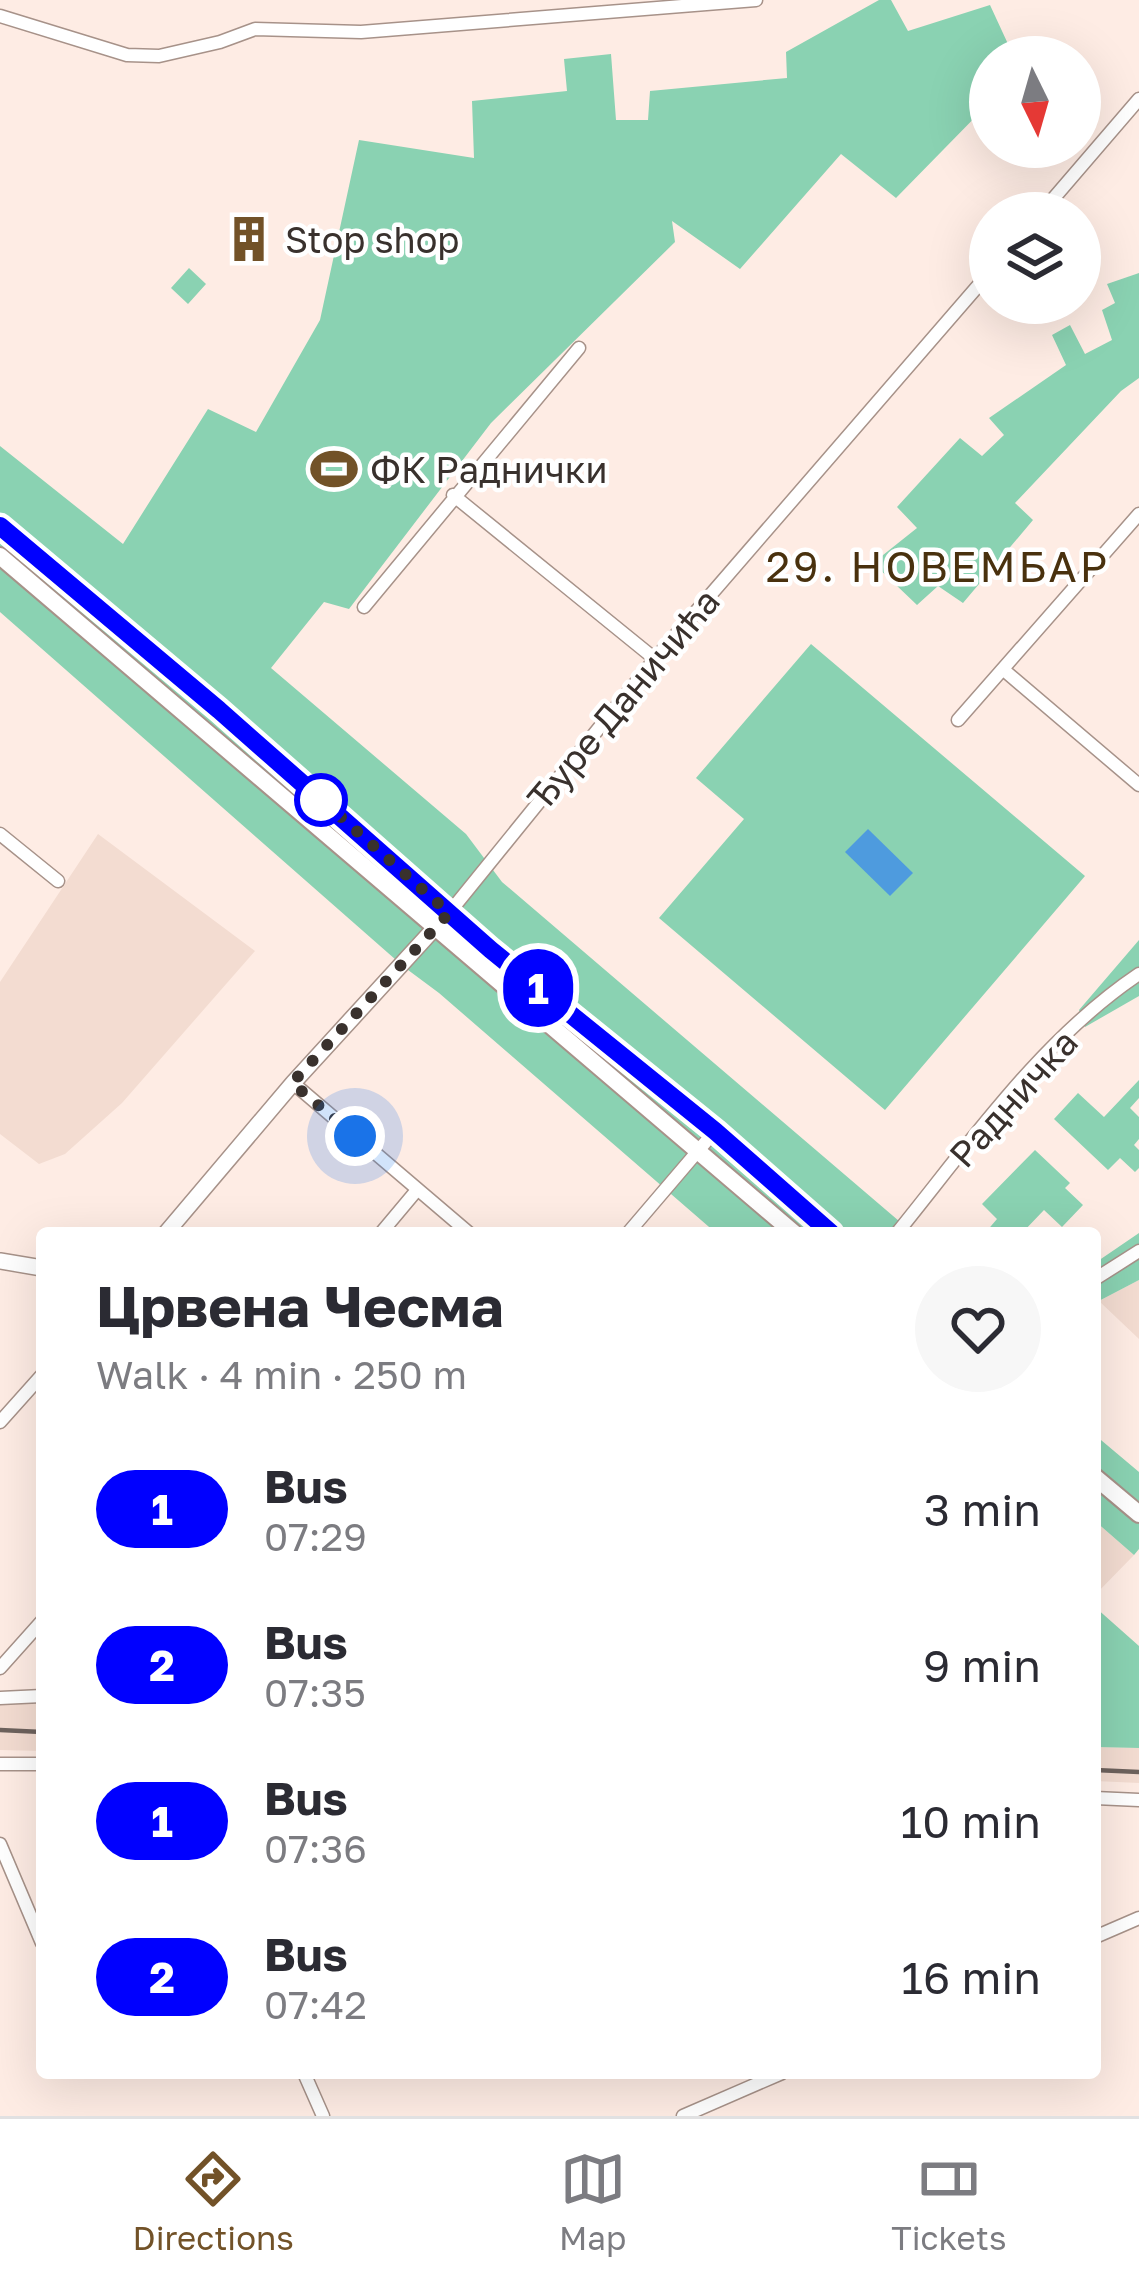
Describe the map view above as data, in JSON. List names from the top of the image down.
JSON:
{
  "streets": {
    "street": ["Ђуре Даничића", "Радничка"]
  },
  "districts": ["29. НОВЕМБАР"],
  "places": {
    "building": ["Stop shop"],
    "sports": ["ФК Раднички"]
  },
  "lines": ["bus line 1"],
  "north": "bottom",
  "page": {
    "on_map": "1",
    "heading": ["Црвена Чесма", "Walk · 4 min · 250 m"],
    "list": [
      {
        "mark": "1",
        "name": "Bus",
        "note": "07:29",
        "value": "3 min"
      },
      {
        "mark": "2",
        "name": "Bus",
        "note": "07:35",
        "value": "9 min"
      },
      {
        "mark": "1",
        "name": "Bus",
        "note": "07:36",
        "value": "10 min"
      },
      {
        "mark": "2",
        "name": "Bus",
        "note": "07:42",
        "value": "16 min"
      }
    ],
    "tabs": ["Directions", "Map", "Tickets"]
  }
}
